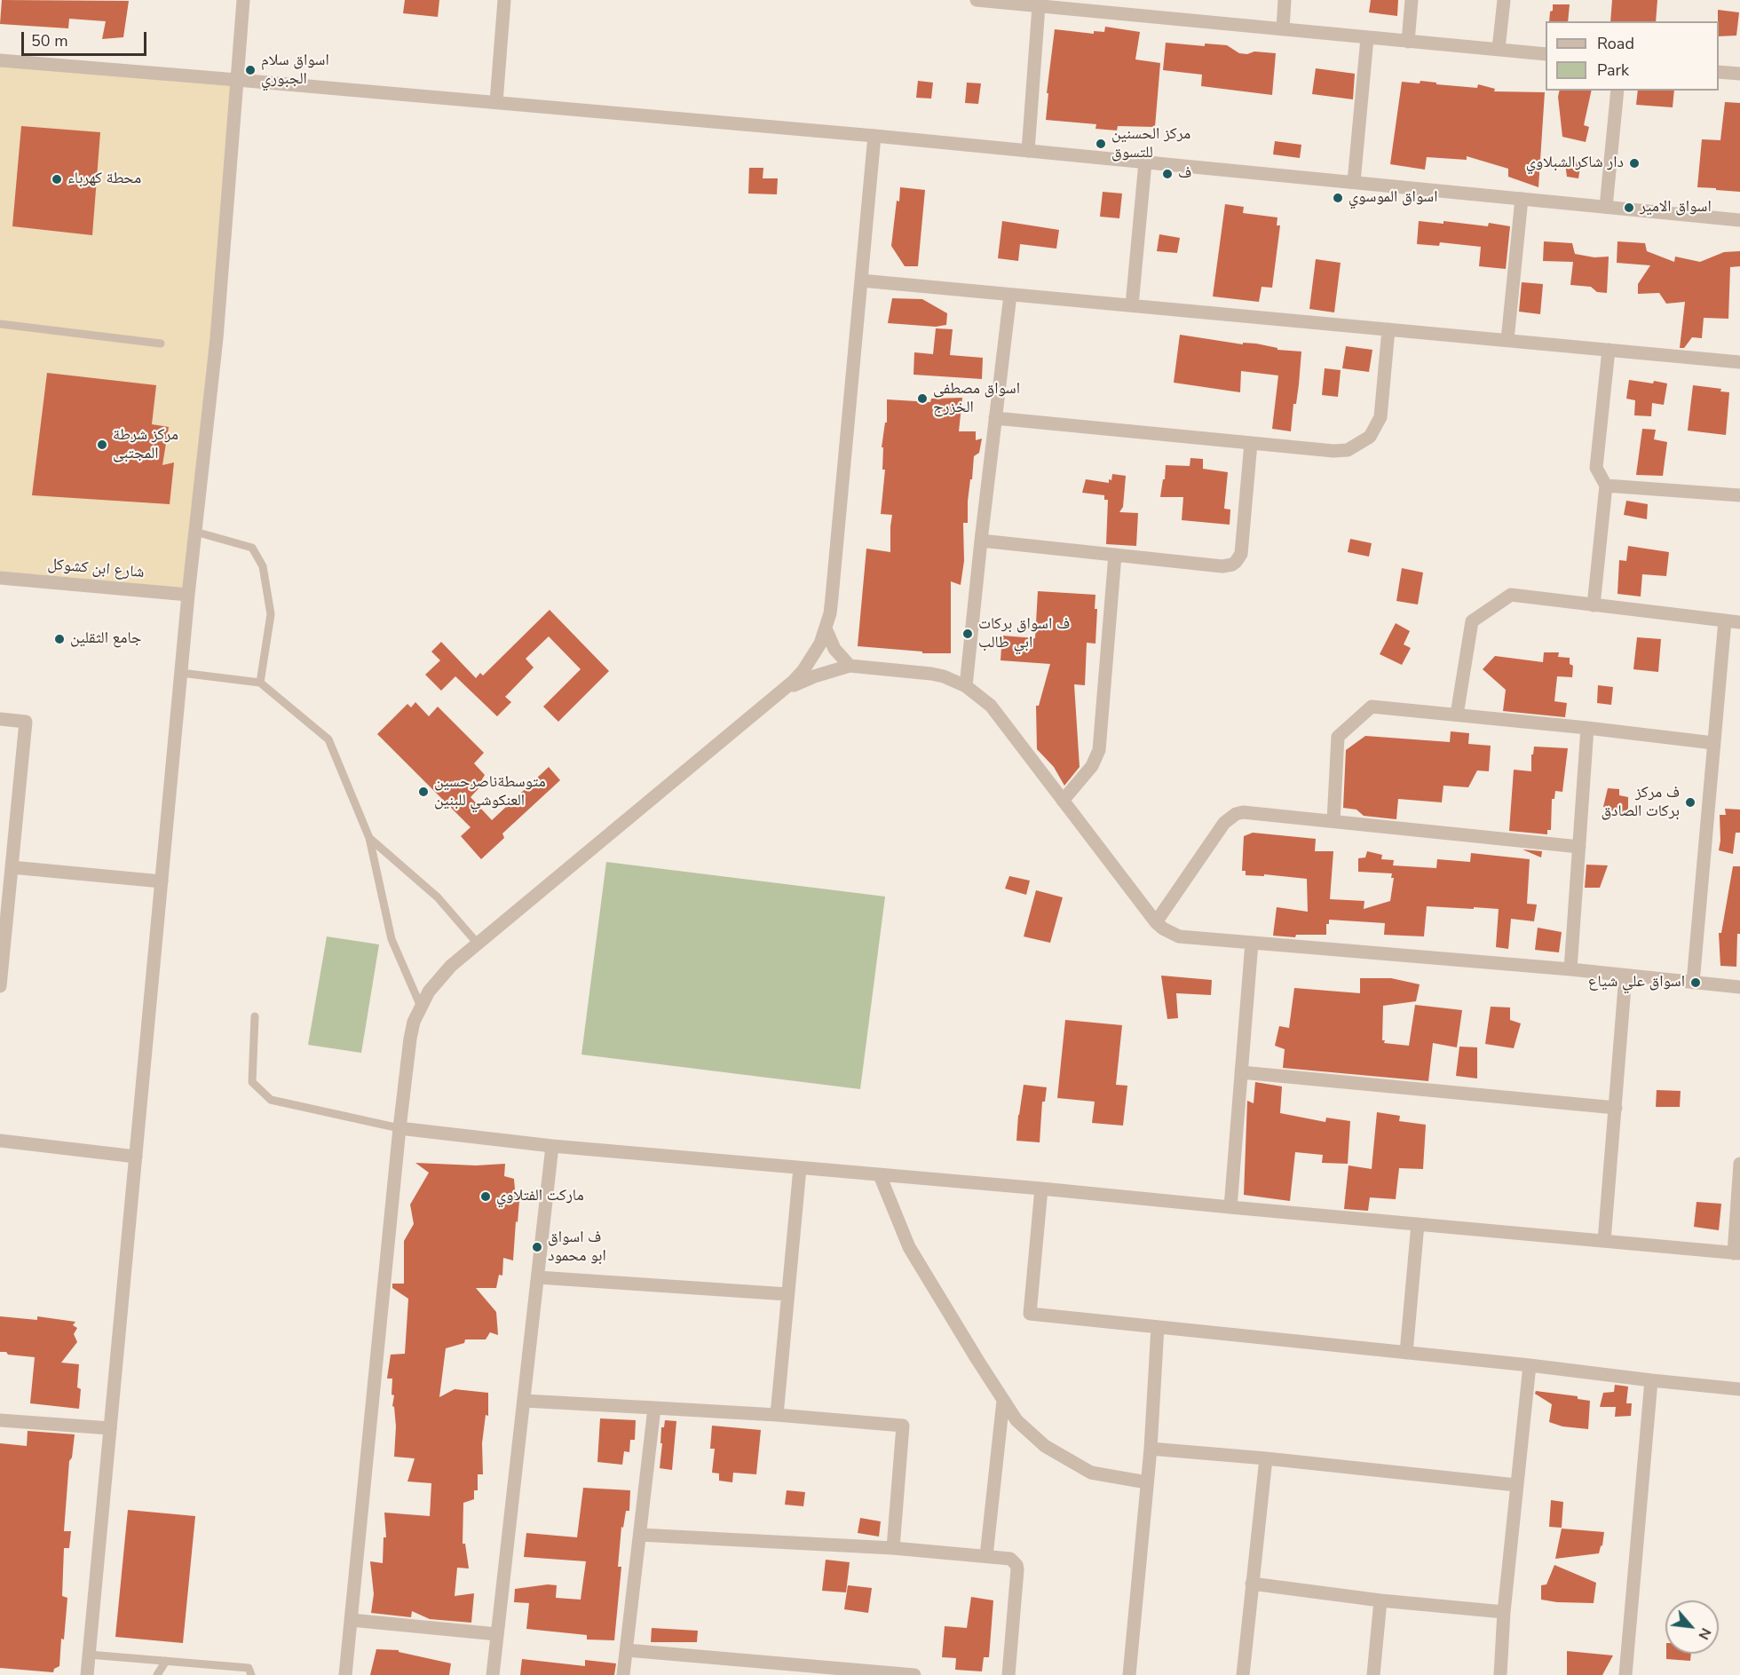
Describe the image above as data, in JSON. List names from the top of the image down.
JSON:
{
  "streets": {
    "street": ["شارع ابن كشوكل"]
  },
  "places": [
    "اسواق سلام الجبوري",
    "مركز الحسنين للتسوق",
    "دار شاكرالشبلاوي",
    "ف",
    "محطة كهرباء",
    "اسواق الموسوي",
    "اسواق الامير",
    "اسواق مصطفى الخزرج",
    "مركز شرطة المجتبى",
    "ف اسواق بركات ابي طالب",
    "جامع الثقلين",
    "متوسطةناصرحسين العنكوشي للبنين",
    "ف مركز بركات الصادق",
    "اسواق علي شياع",
    "ماركت الفتلاوي",
    "ف اسواق ابو محمود"
  ],
  "legend": ["Road", "Park"],
  "scale_bar": "50 m",
  "north": "bottom right"
}
